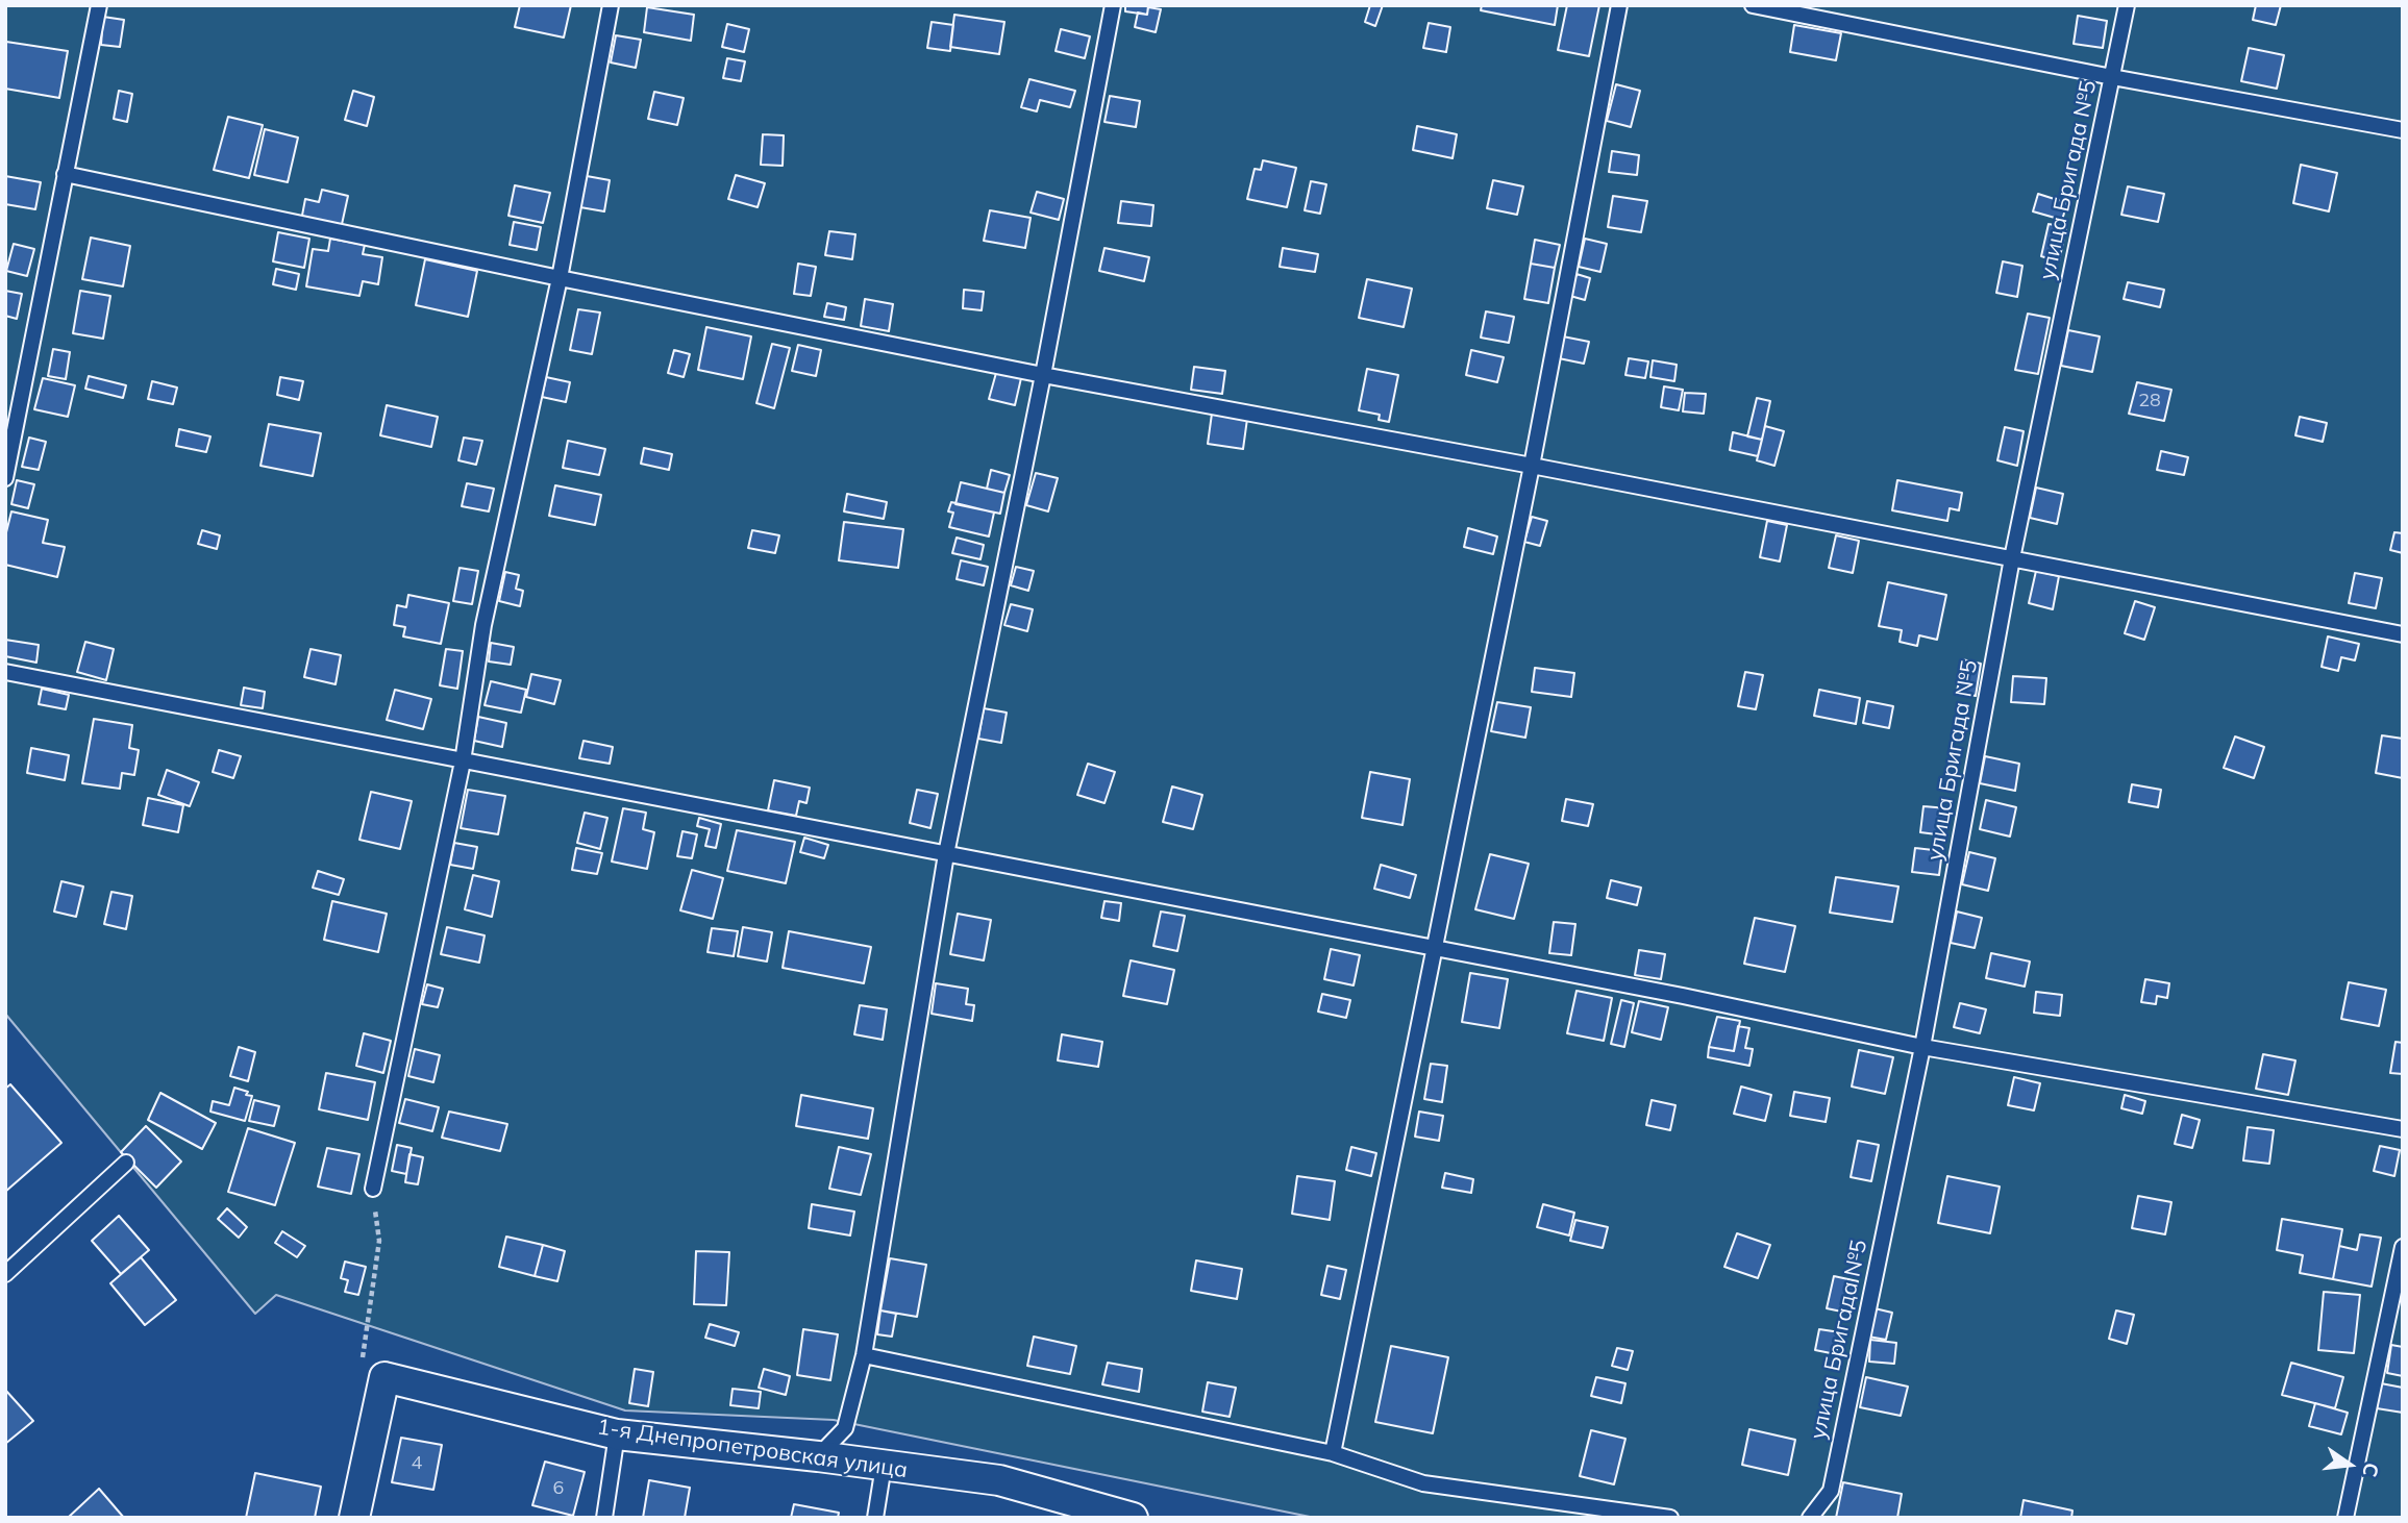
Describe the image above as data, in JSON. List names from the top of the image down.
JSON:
{
  "streets": {
    "street": ["1-я Днепропетровская улица"],
    "lane": ["улица Бригада №5"]
  },
  "house_numbers": ["28", "4", "6"],
  "north": "right"
}
